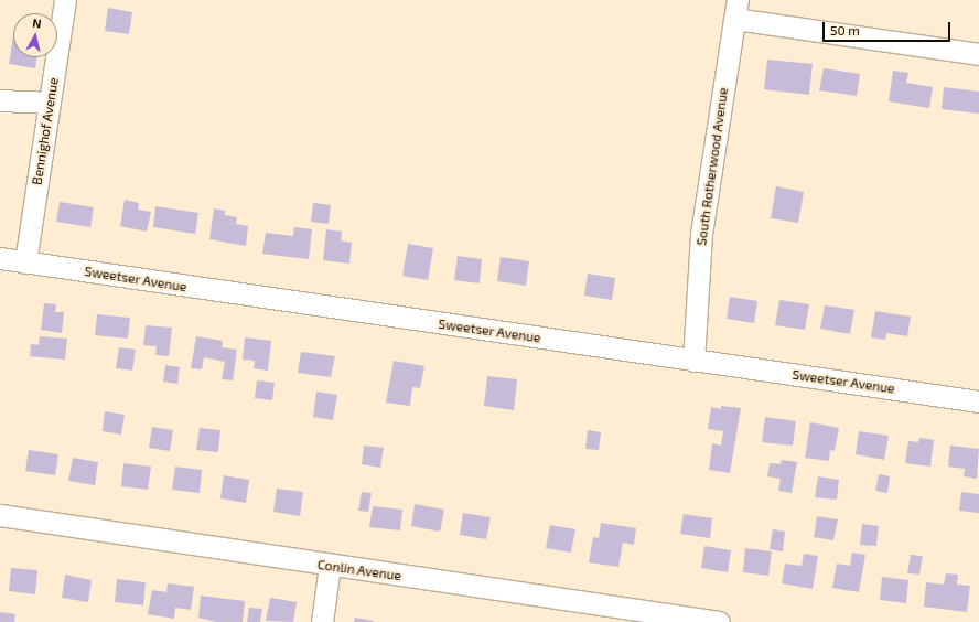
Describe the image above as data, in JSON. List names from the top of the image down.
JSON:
{
  "streets": {
    "street": [
      "Bennighof Avenue",
      "South Rotherwood Avenue",
      "Sweetser Avenue",
      "Conlin Avenue"
    ]
  },
  "crossings": [
    ["Bennighof Avenue", "Sweetser Avenue"],
    ["South Rotherwood Avenue", "Sweetser Avenue"]
  ],
  "scale_bar": "50 m",
  "north": "top"
}
